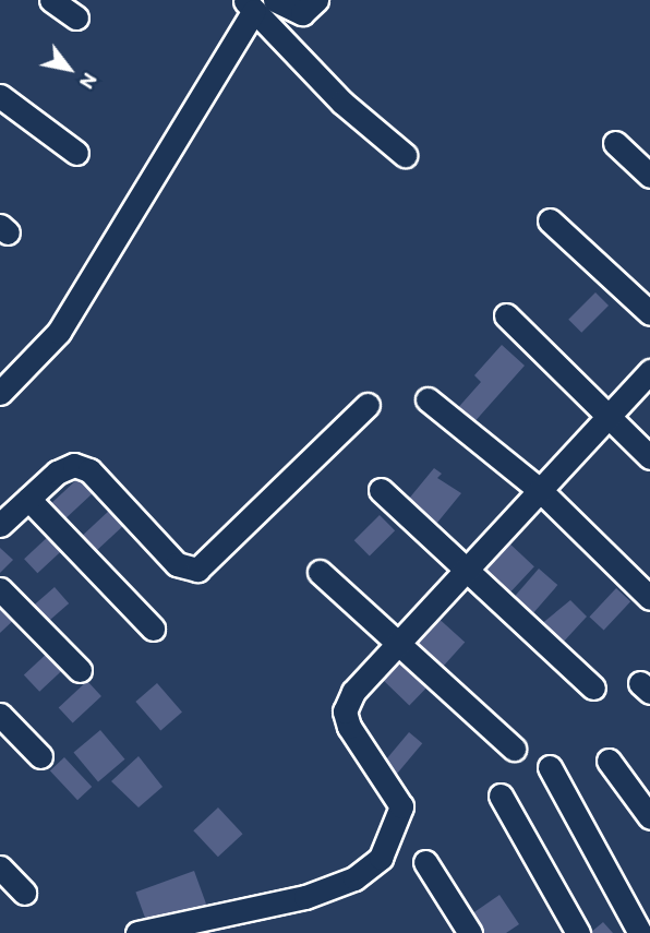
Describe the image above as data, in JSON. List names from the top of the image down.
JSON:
{
  "north": "bottom right"
}
